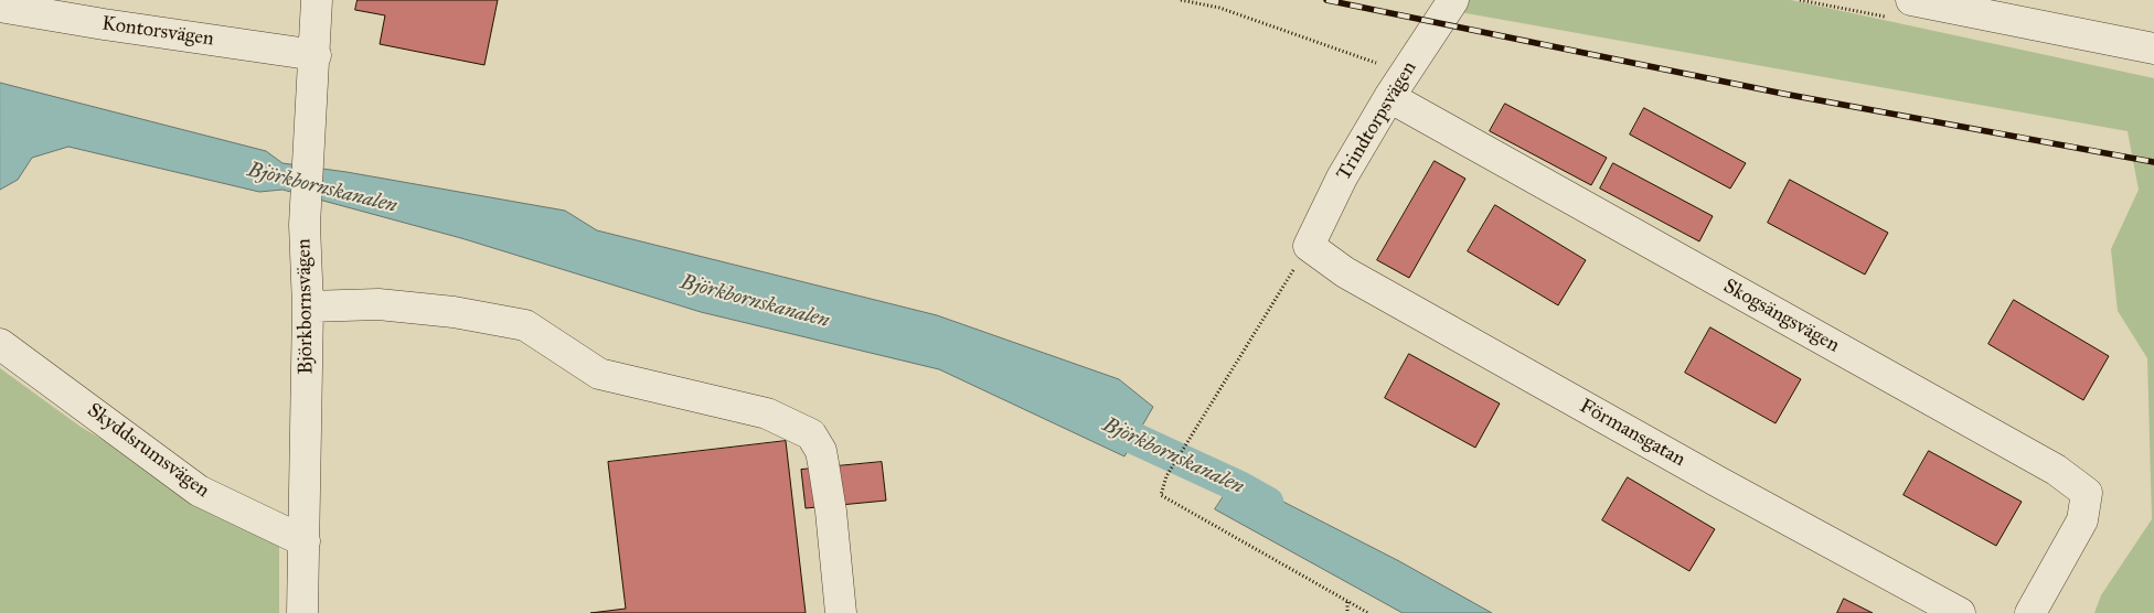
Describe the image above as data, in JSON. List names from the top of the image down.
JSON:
{
  "streets": {
    "street": [
      "Kontorsvägen",
      "Trindtorpsvägen",
      "Björkbornsvägen",
      "Skogsängsvägen",
      "Förmansgatan",
      "Skyddsrumsvägen"
    ]
  },
  "crossings": [
    ["Kontorsvägen", "Björkbornsvägen"],
    ["Trindtorpsvägen", "Skogsängsvägen"],
    ["Trindtorpsvägen", "Förmansgatan"],
    ["Björkbornsvägen", "Skyddsrumsvägen"]
  ],
  "water": ["Björkbornskanalen"]
}
